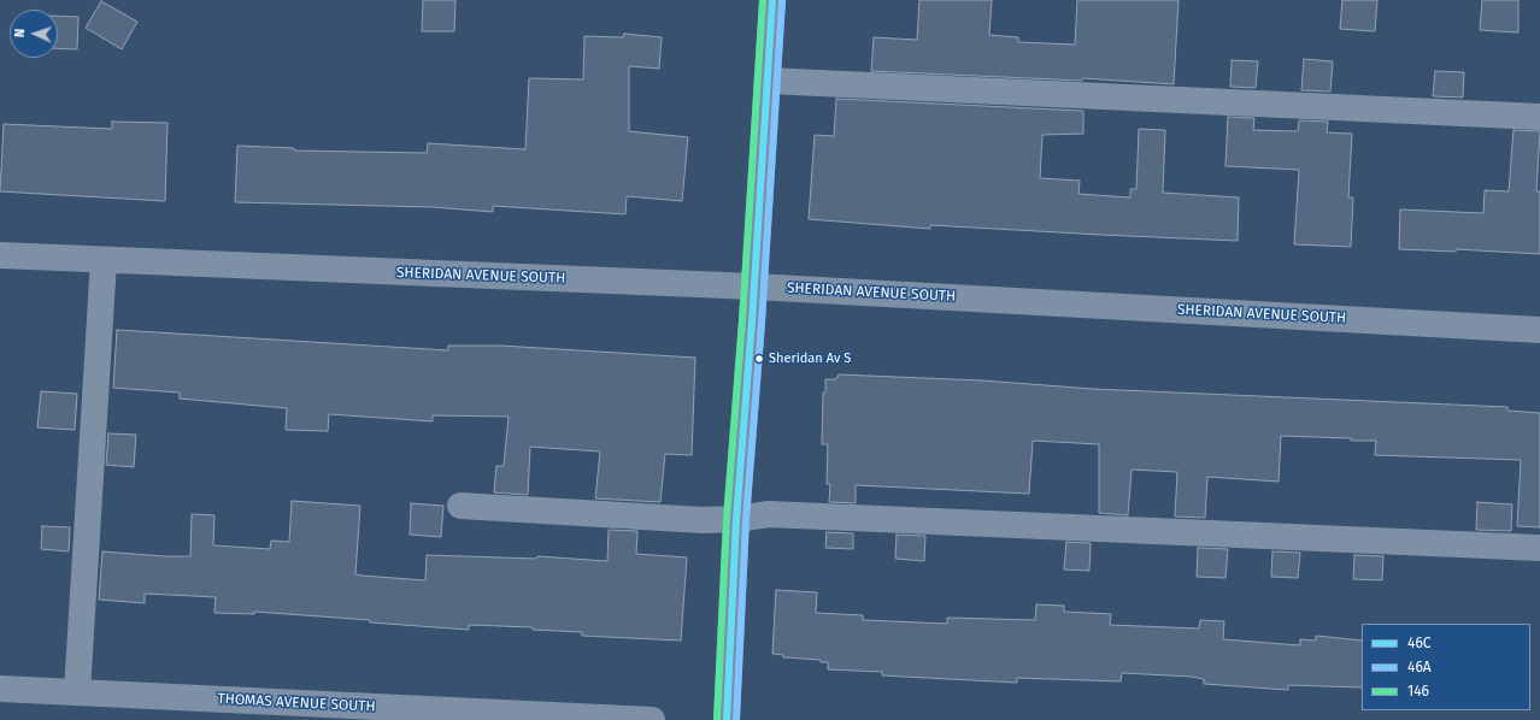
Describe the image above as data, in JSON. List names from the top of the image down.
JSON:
{
  "streets": {
    "street": ["SHERIDAN AVENUE SOUTH", "THOMAS AVENUE SOUTH"]
  },
  "places": ["Sheridan Av S"],
  "lines": ["transit line 46C", "transit line 146", "transit line 46A"],
  "legend": ["46C", "46A", "146"],
  "north": "left"
}
